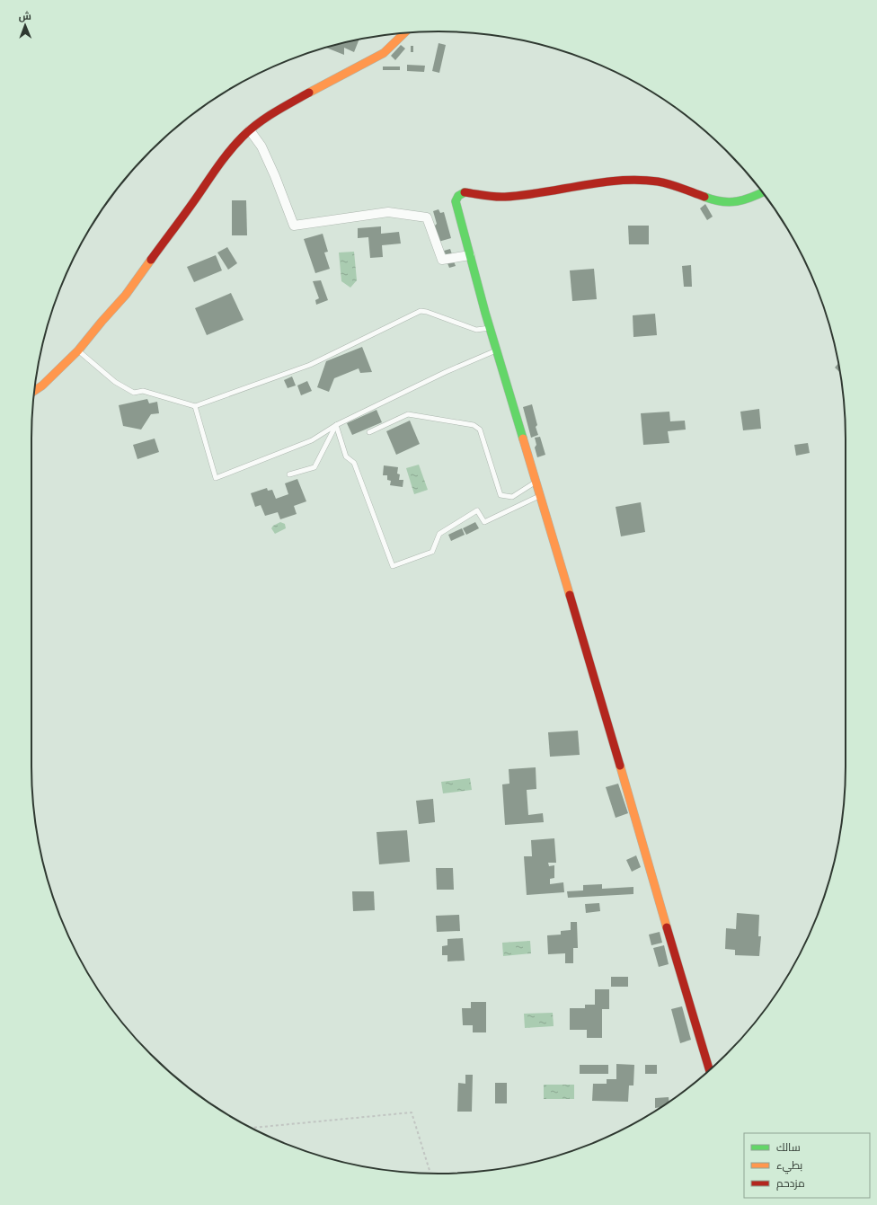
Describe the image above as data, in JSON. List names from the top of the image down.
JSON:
{
  "legend": ["سالك", "بطيء", "مزدحم"],
  "north": "top"
}
